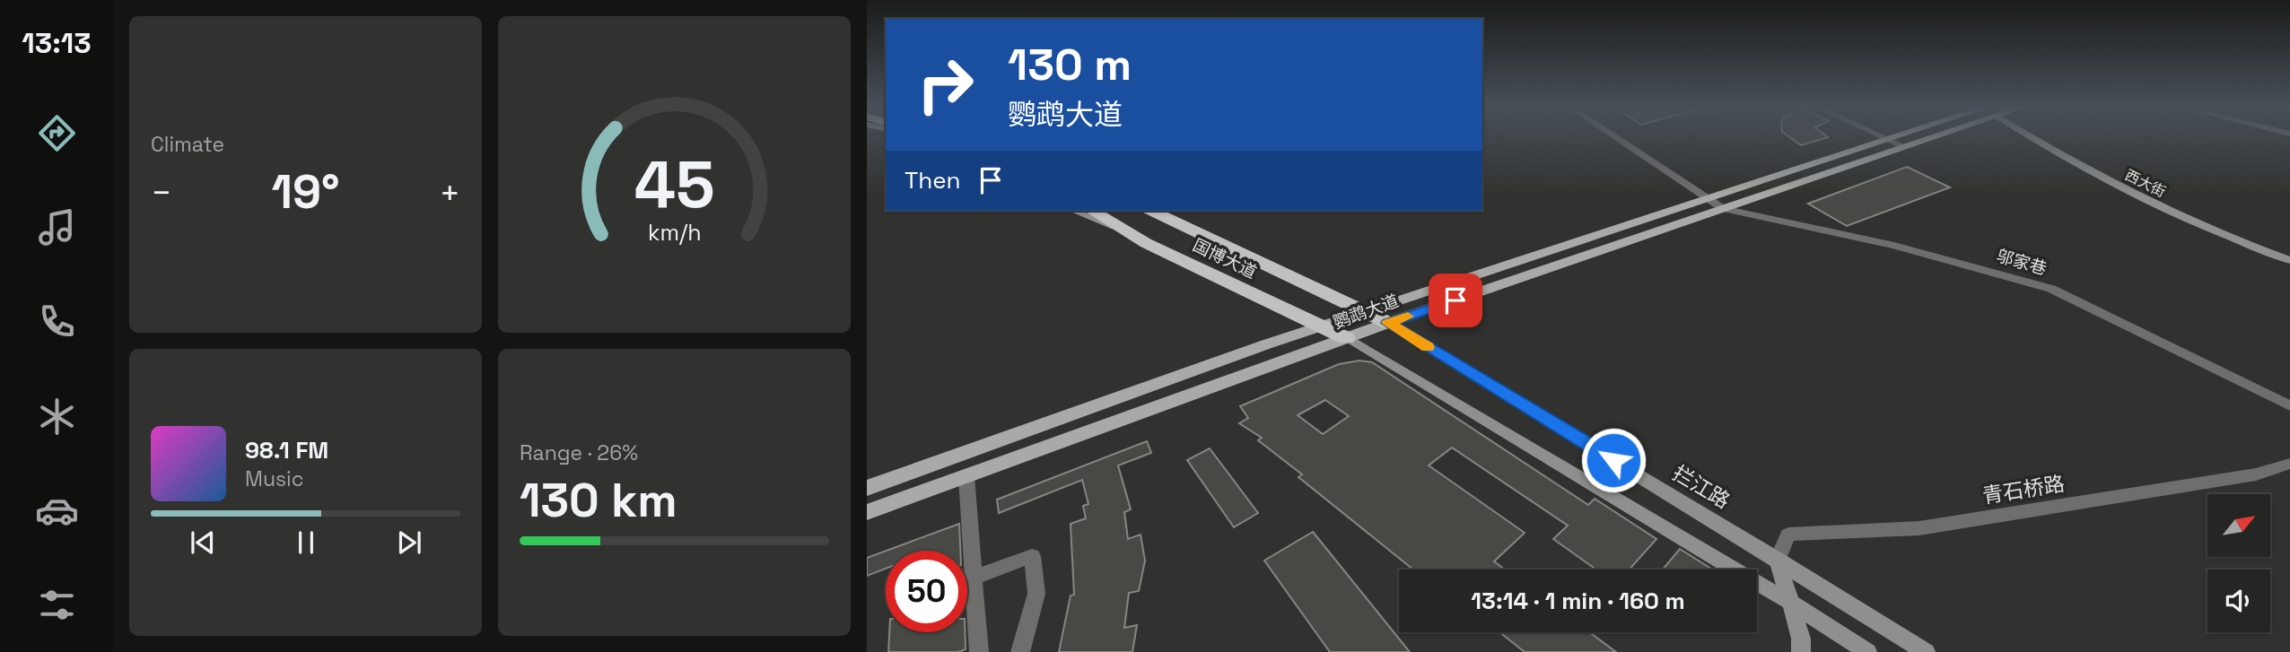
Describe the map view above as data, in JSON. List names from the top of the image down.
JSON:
{
  "streets": {
    "highway": ["国博大道"],
    "main road": ["西大街", "鹦鹉大道", "拦江路"],
    "street": ["邬家巷", "青石桥路"]
  },
  "crossings": [
    ["国博大道", "鹦鹉大道"],
    ["国博大道", "拦江路"],
    ["邬家巷", "鹦鹉大道"],
    ["鹦鹉大道", "拦江路"],
    ["拦江路", "青石桥路"]
  ],
  "north": "top right",
  "page": {
    "tabs": "13:13",
    "tile": [
      "Climate",
      ["Range · 26%", "130 km"]
    ],
    "turn": ["130 m", "鹦鹉大道"],
    "then": "Then",
    "heat": ["−", "19°", "+"],
    "song": ["98.1 FM", "Music"],
    "limit": "50",
    "trip": "13:14 · 1 min · 160 m",
    "gauge": ["45", "km/h"]
  }
}
